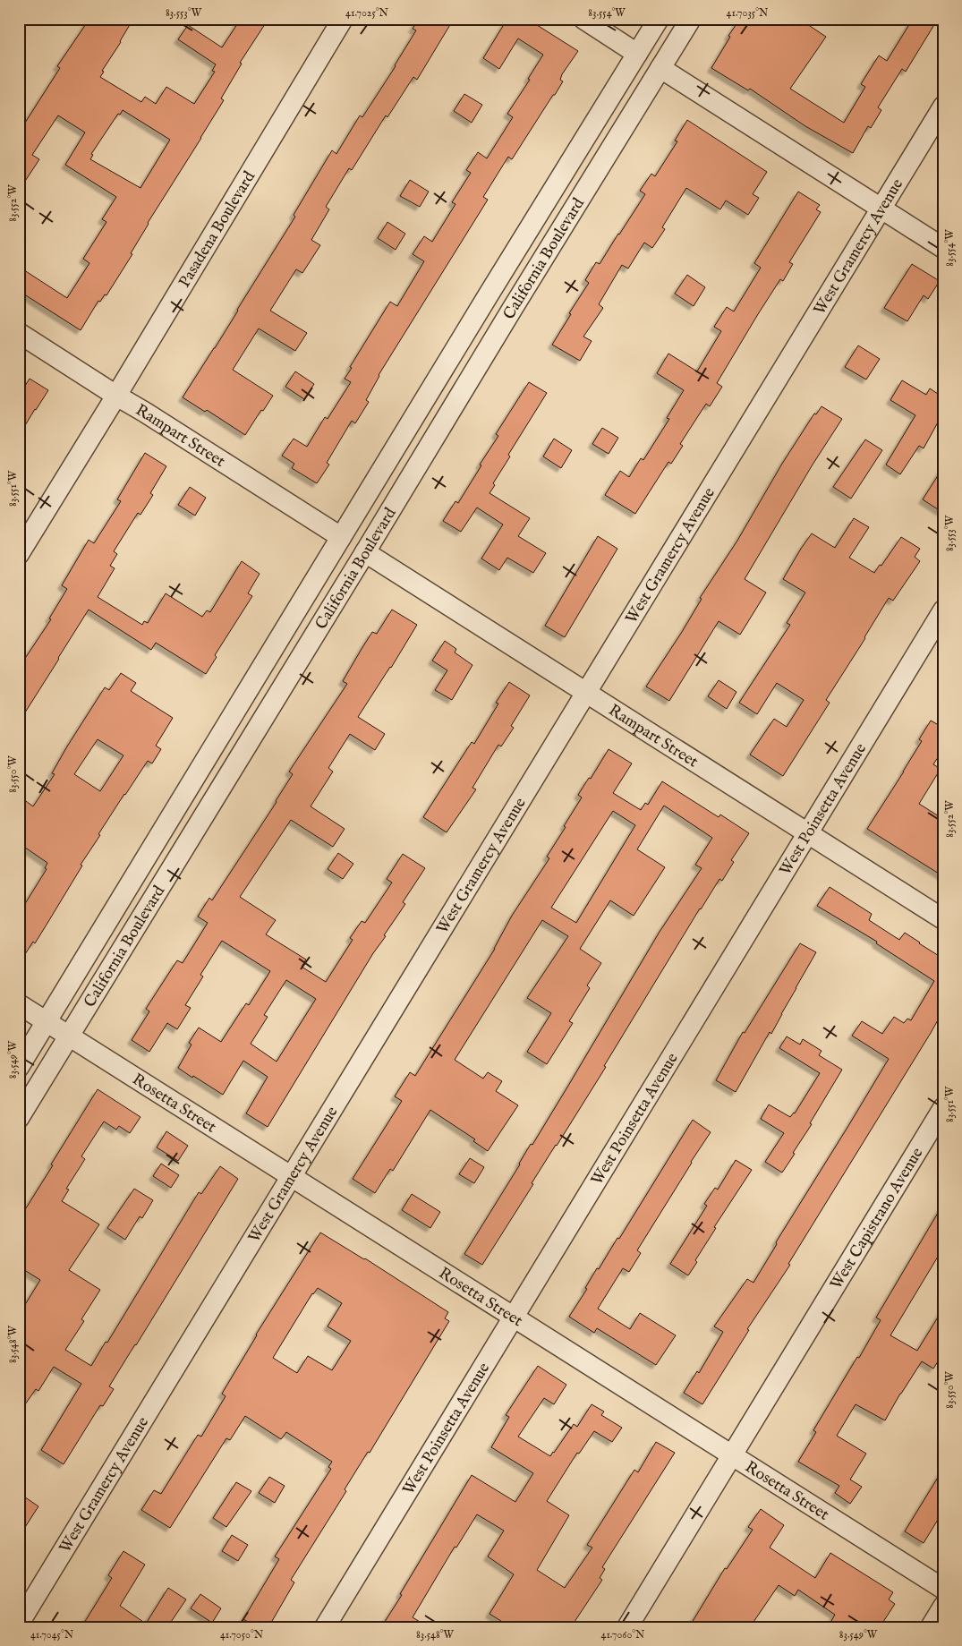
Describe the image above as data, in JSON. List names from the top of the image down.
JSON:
{
  "streets": {
    "street": [
      "Pasadena Boulevard",
      "West Gramercy Avenue",
      "California Boulevard",
      "Rampart Street",
      "West Poinsetta Avenue",
      "Rosetta Street",
      "West Capistrano Avenue"
    ]
  },
  "crossings": [
    ["Pasadena Boulevard", "Rampart Street"],
    ["West Gramercy Avenue", "Rampart Street"],
    ["West Gramercy Avenue", "Rosetta Street"],
    ["California Boulevard", "Rampart Street"],
    ["California Boulevard", "Rosetta Street"],
    ["Rampart Street", "West Poinsetta Avenue"],
    ["West Poinsetta Avenue", "Rosetta Street"],
    ["Rosetta Street", "West Capistrano Avenue"]
  ],
  "coordinates": [
    "83.553°W",
    "41.7025°N",
    "83.554°W",
    "41.7035°N",
    "83.552°W",
    "83.551°W",
    "83.550°W",
    "83.549°W",
    "83.548°W",
    "41.7045°N",
    "41.7050°N",
    "41.7060°N"
  ]
}
